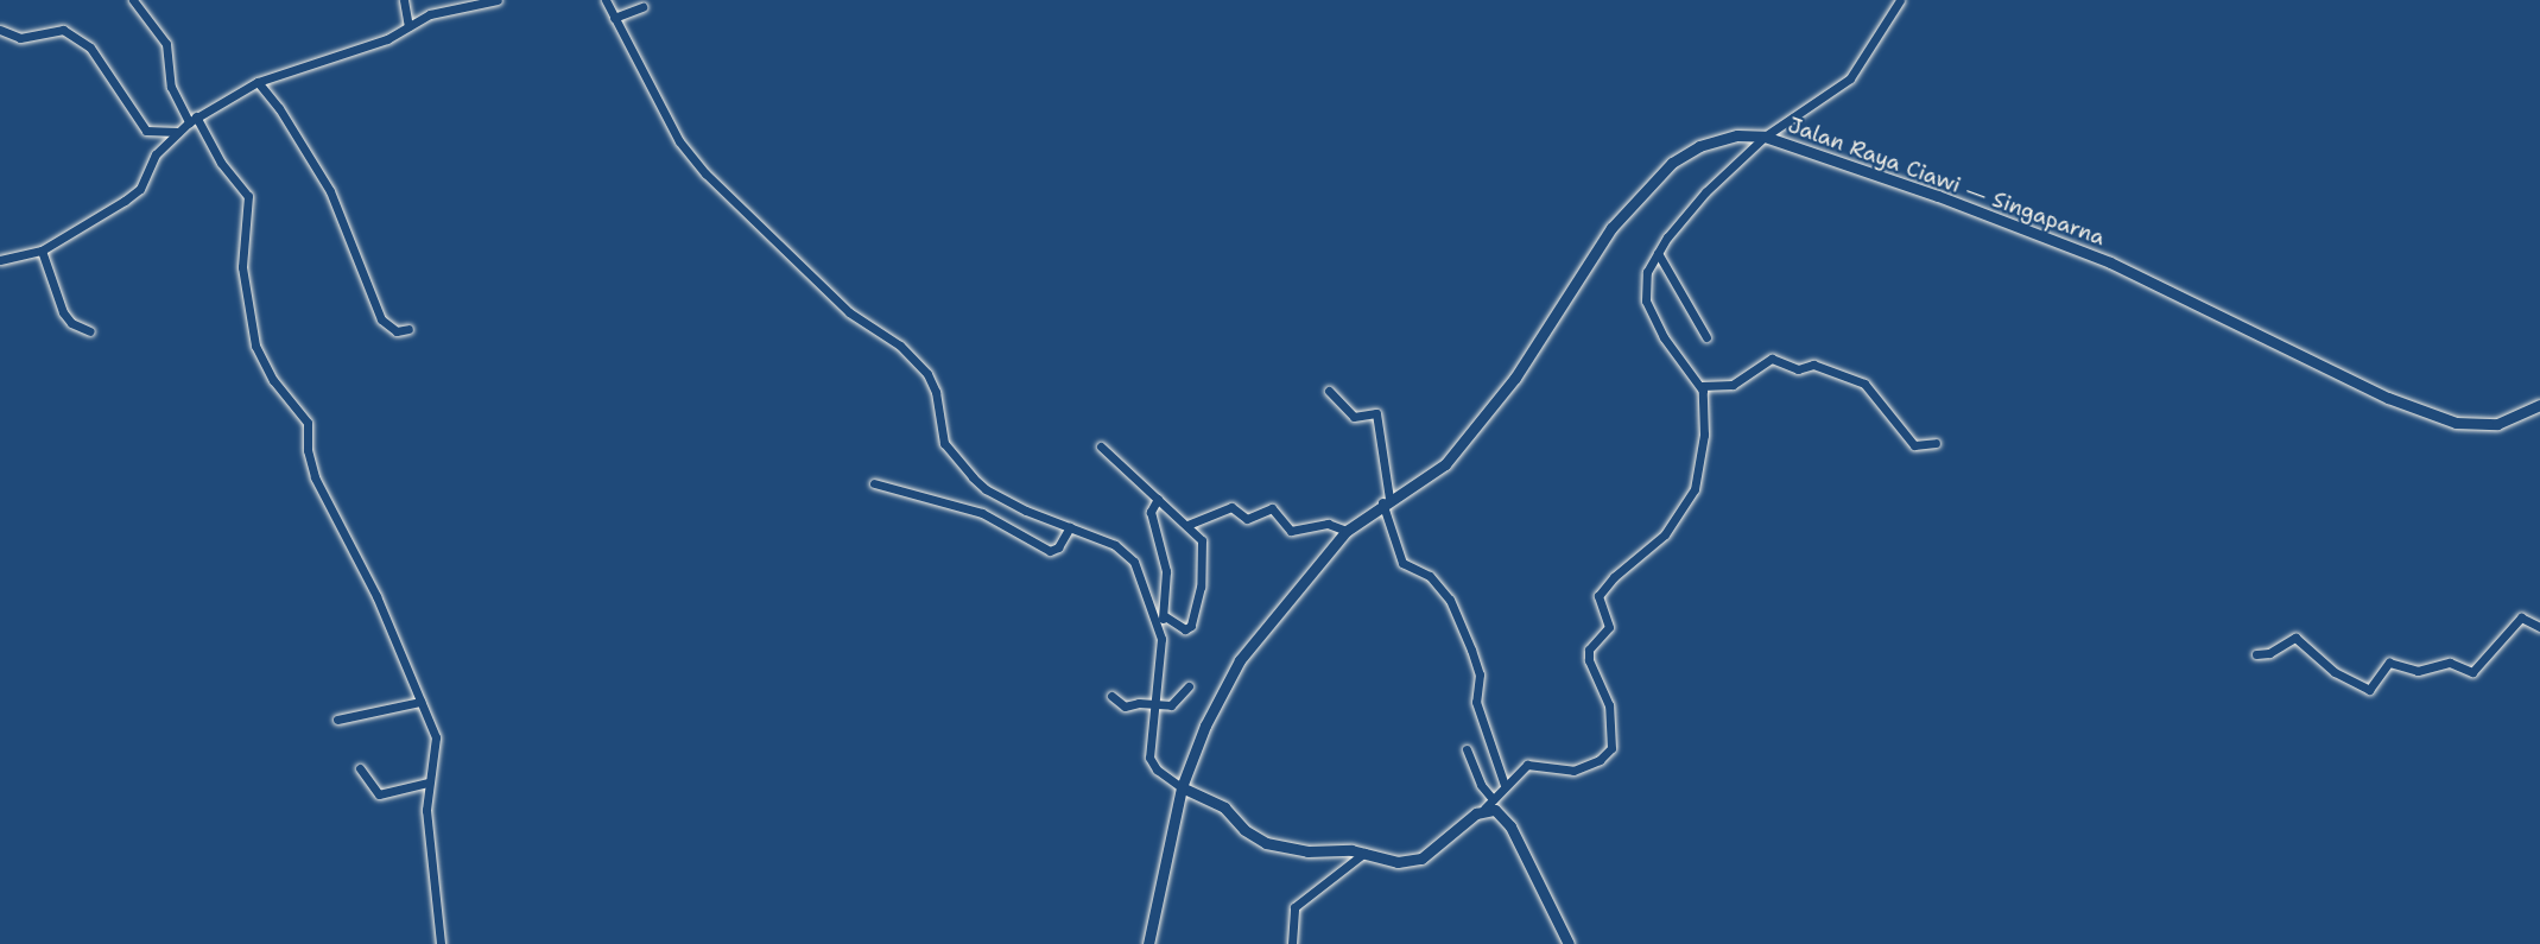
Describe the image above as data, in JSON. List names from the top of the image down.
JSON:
{
  "streets": {
    "main road": ["Jalan Raya Ciawi — Singaparna"]
  }
}
